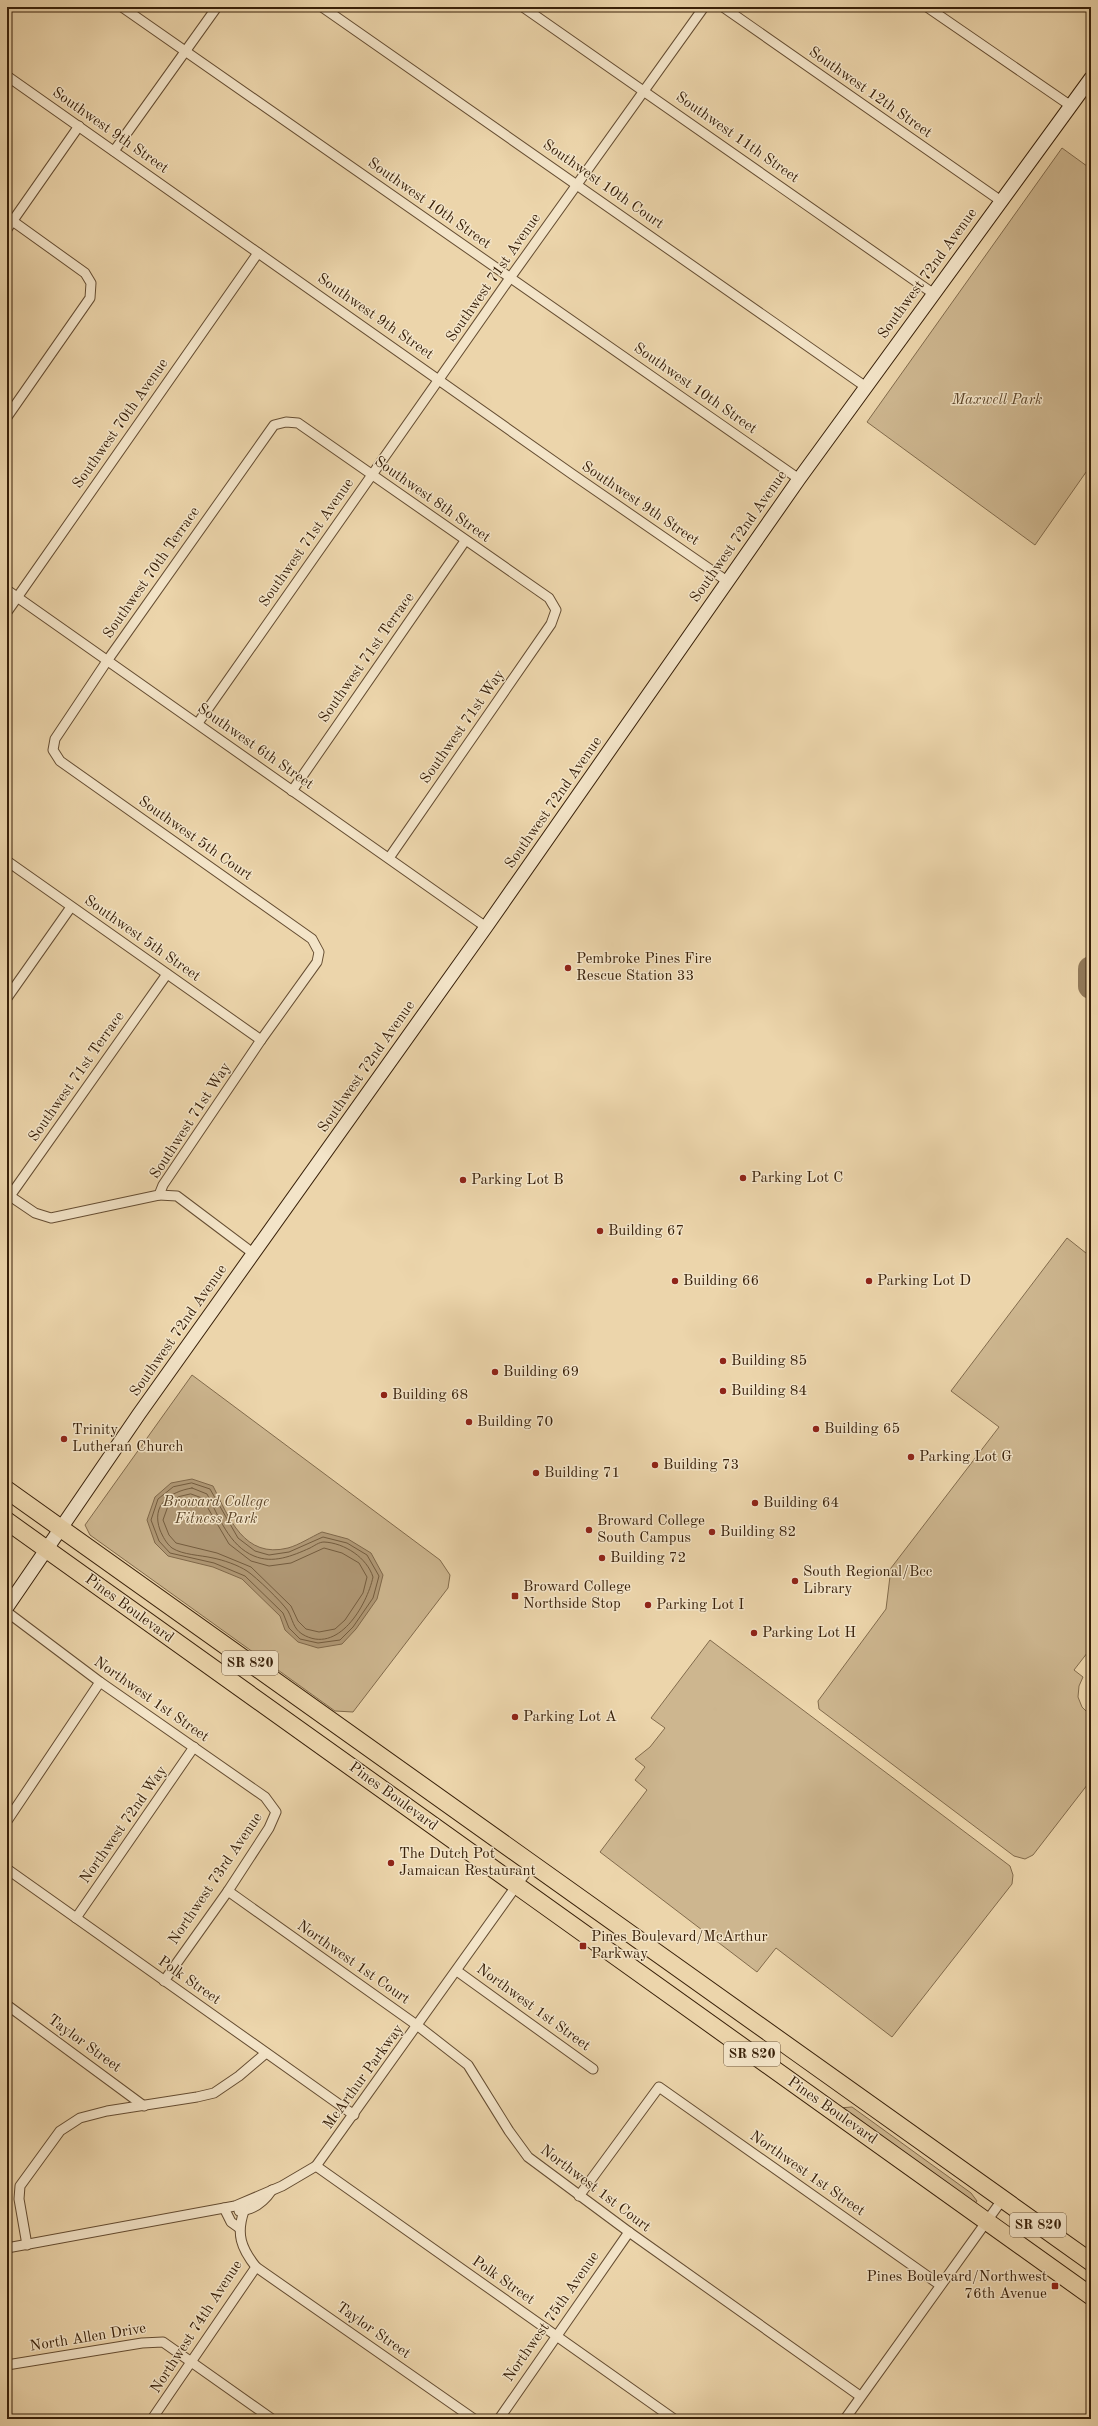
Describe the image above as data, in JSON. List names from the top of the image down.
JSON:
{
  "streets": {
    "highway": ["Pines Boulevard", "SR 820"],
    "street": [
      "Southwest 12th Street",
      "Southwest 9th Street",
      "Southwest 11th Street",
      "Southwest 10th Court",
      "Southwest 10th Street",
      "Southwest 72nd Avenue",
      "Southwest 71st Avenue",
      "Southwest 70th Avenue",
      "Southwest 8th Street",
      "Southwest 70th Terrace",
      "Southwest 71st Terrace",
      "Southwest 71st Way",
      "Southwest 6th Street",
      "Southwest 5th Court",
      "Southwest 5th Street",
      "Northwest 1st Street",
      "Northwest 72nd Way",
      "Northwest 73rd Avenue",
      "Northwest 1st Court",
      "Polk Street",
      "Taylor Street",
      "McArthur Parkway",
      "Northwest 75th Avenue",
      "Northwest 74th Avenue",
      "North Allen Drive"
    ]
  },
  "crossings": [
    ["Southwest 12th Street", "Southwest 72nd Avenue"],
    ["Southwest 9th Street", "Southwest 72nd Avenue"],
    ["Southwest 9th Street", "Southwest 71st Avenue"],
    ["Southwest 9th Street", "Southwest 70th Avenue"],
    ["Southwest 11th Street", "Southwest 72nd Avenue"],
    ["Southwest 11th Street", "Southwest 71st Avenue"],
    ["Southwest 10th Court", "Southwest 72nd Avenue"],
    ["Southwest 10th Court", "Southwest 71st Avenue"],
    ["Southwest 10th Street", "Southwest 72nd Avenue"],
    ["Southwest 10th Street", "Southwest 71st Avenue"],
    ["Southwest 72nd Avenue", "Southwest 6th Street"],
    ["Southwest 72nd Avenue", "Pines Boulevard"],
    ["Southwest 72nd Avenue", "SR 820"],
    ["Southwest 71st Avenue", "Southwest 8th Street"],
    ["Southwest 71st Avenue", "Southwest 6th Street"],
    ["Southwest 70th Avenue", "Southwest 6th Street"],
    ["Southwest 8th Street", "Southwest 70th Terrace"],
    ["Southwest 8th Street", "Southwest 71st Terrace"],
    ["Southwest 8th Street", "Southwest 71st Way"],
    ["Southwest 70th Terrace", "Southwest 6th Street"],
    ["Southwest 70th Terrace", "Southwest 5th Court"],
    ["Southwest 71st Terrace", "Southwest 71st Way"],
    ["Southwest 71st Terrace", "Southwest 6th Street"],
    ["Southwest 71st Terrace", "Southwest 5th Street"],
    ["Southwest 71st Way", "Southwest 6th Street"],
    ["Southwest 71st Way", "Southwest 5th Court"],
    ["Southwest 71st Way", "Southwest 5th Street"],
    ["Pines Boulevard", "SR 820"],
    ["Pines Boulevard", "McArthur Parkway"],
    ["Northwest 1st Street", "Northwest 72nd Way"],
    ["Northwest 1st Street", "Northwest 73rd Avenue"],
    ["Northwest 1st Street", "Northwest 1st Court"],
    ["Northwest 1st Street", "McArthur Parkway"],
    ["Northwest 72nd Way", "Polk Street"],
    ["Northwest 73rd Avenue", "Northwest 1st Court"],
    ["Northwest 73rd Avenue", "Polk Street"],
    ["Northwest 1st Court", "McArthur Parkway"],
    ["Northwest 1st Court", "Northwest 75th Avenue"],
    ["Polk Street", "McArthur Parkway"],
    ["Polk Street", "Northwest 75th Avenue"],
    ["Taylor Street", "Northwest 74th Avenue"],
    ["McArthur Parkway", "Northwest 74th Avenue"],
    ["Northwest 74th Avenue", "North Allen Drive"]
  ],
  "parks": ["Maxwell Park", "Broward College Fitness Park"],
  "places": {
    "other": [
      "Pembroke Pines Fire Rescue Station 33",
      "Parking Lot C",
      "Parking Lot B",
      "Building 67",
      "Building 66",
      "Parking Lot D",
      "Building 85",
      "Building 69",
      "Building 84",
      "Building 68",
      "Building 70",
      "Building 65",
      "Trinity Lutheran Church",
      "Parking Lot G",
      "Building 73",
      "Building 71",
      "Building 64",
      "Broward College South Campus",
      "Building 82",
      "Building 72",
      "South Regional/Bcc Library",
      "Parking Lot I",
      "Parking Lot H",
      "Parking Lot A",
      "The Dutch Pot Jamaican Restaurant"
    ],
    "transit": ["Broward College Northside Stop", "Pines Boulevard/McArthur Parkway", "Pines Boulevard/Northwest 76th Avenue"]
  }
}
